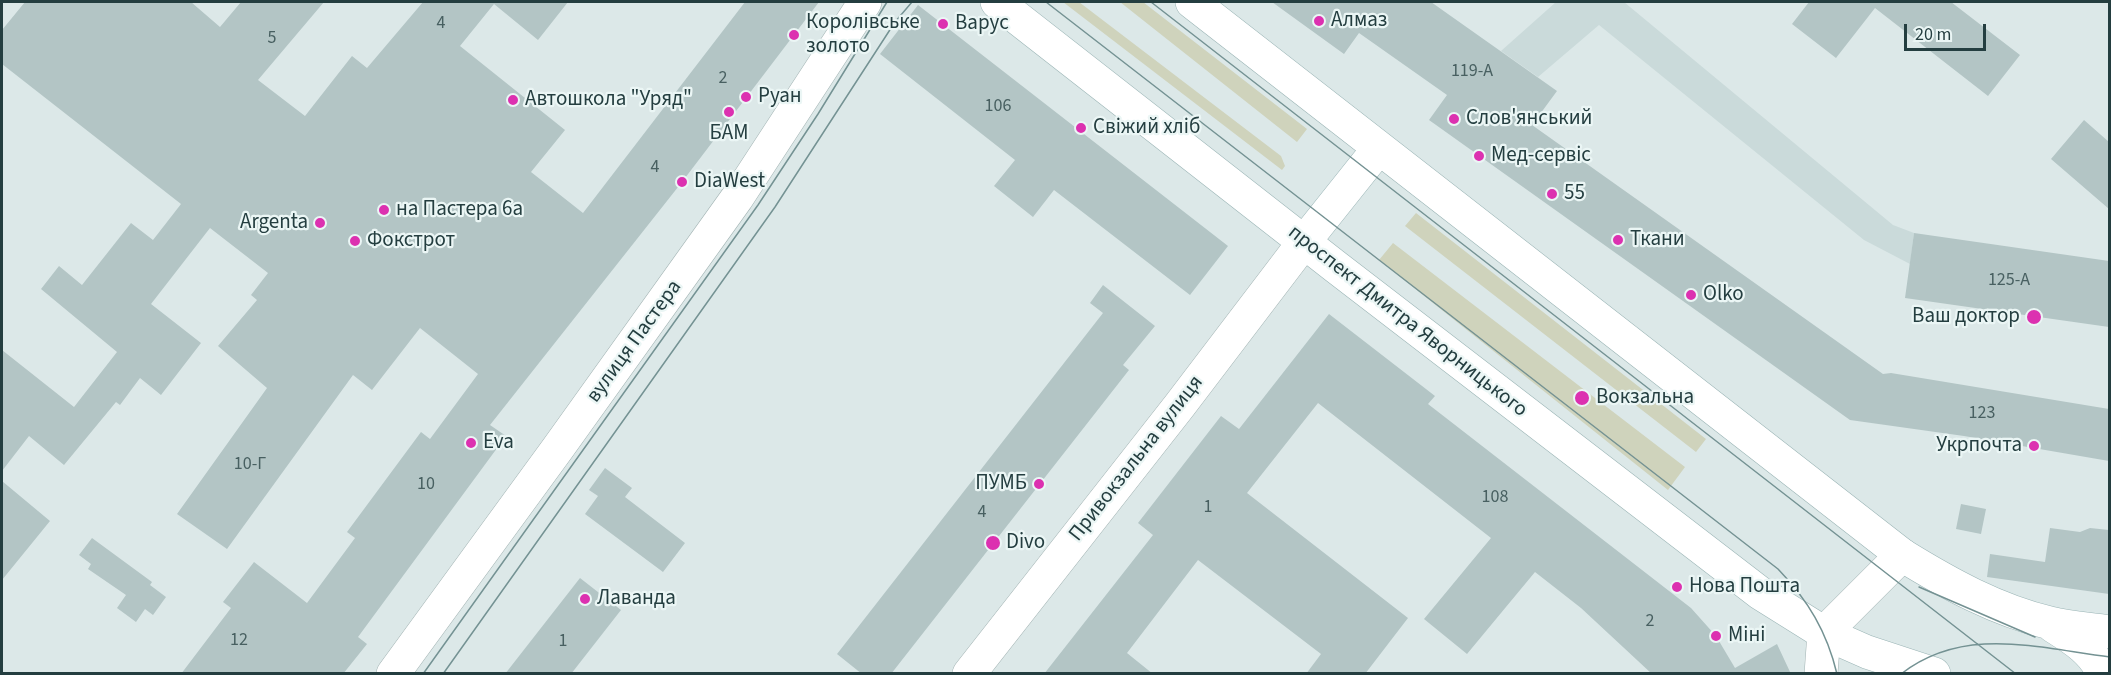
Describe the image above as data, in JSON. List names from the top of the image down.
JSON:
{
  "streets": {
    "main road": ["проспект Дмитра Яворницького", "вулиця Пастера", "Привокзальна вулиця"]
  },
  "crossings": [
    ["проспект Дмитра Яворницького", "Привокзальна вулиця"]
  ],
  "places": [
    "Алмаз",
    "Варус",
    "Королівське золото",
    "Руан",
    "Автошкола \"Уряд\"",
    "БАМ",
    "Слов'янський",
    "Свіжий хліб",
    "Мед-сервіс",
    "DiaWest",
    "55",
    "на Пастера 6а",
    "Argenta",
    "Ткани",
    "Фокстрот",
    "Olko",
    "Ваш доктор",
    "Вокзальна",
    "Eva",
    "Укрпочта",
    "ПУМБ",
    "Divo",
    "Нова Пошта",
    "Лаванда",
    "Міні"
  ],
  "house_numbers": [
    "4",
    "5",
    "119-А",
    "2",
    "106",
    "4",
    "125-А",
    "123",
    "10-Г",
    "10",
    "108",
    "1",
    "4",
    "2",
    "12",
    "1"
  ],
  "scale_bar": "20 m"
}
